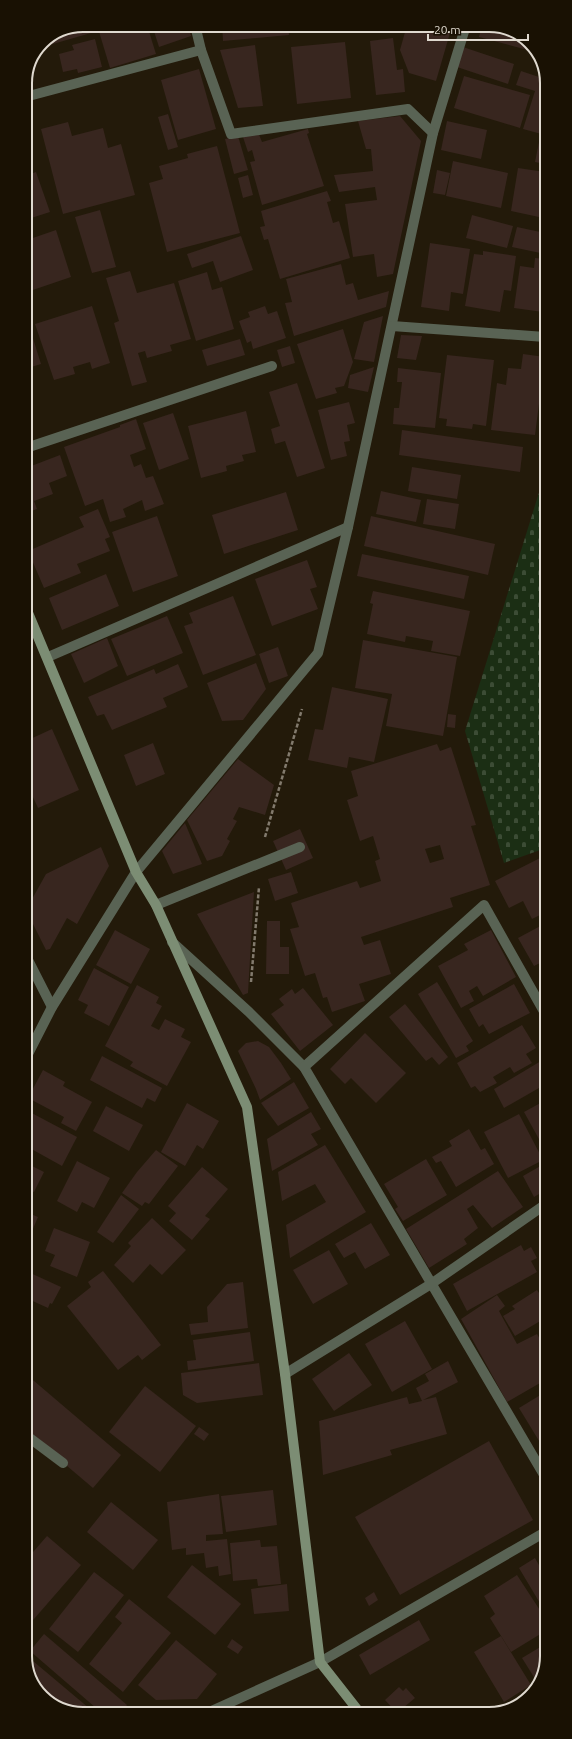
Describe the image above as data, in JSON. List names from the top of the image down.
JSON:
{
  "scale_bar": "20 m"
}
